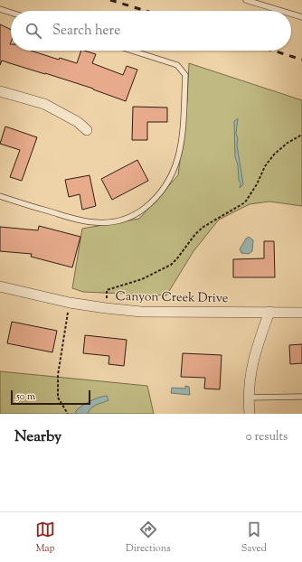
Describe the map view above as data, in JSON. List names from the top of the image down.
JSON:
{
  "streets": {
    "street": ["Canyon Creek Drive"]
  },
  "scale_bar": "50 m",
  "page": {
    "search": "Search here",
    "scale": "50 m",
    "heading": ["Nearby", "0 results"],
    "nav": ["Map", "Directions", "Saved"]
  }
}
